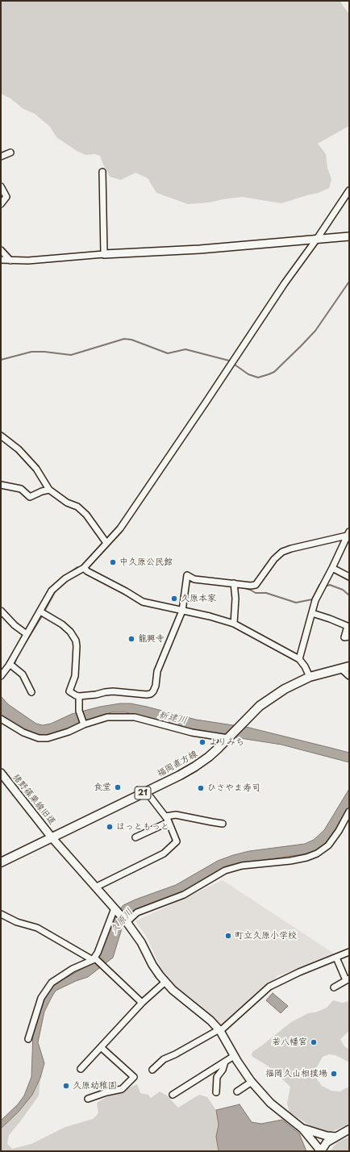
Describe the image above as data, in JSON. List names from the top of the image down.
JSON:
{
  "streets": {
    "main road": ["福岡直方線", "21"],
    "street": ["猪野篠栗線旧道"]
  },
  "crossings": [
    ["福岡直方線", "猪野篠栗線旧道"]
  ],
  "water": ["新建川", "久原川"],
  "places": [
    "中久原公民館",
    "久原本家",
    "龍興寺",
    "よりみち",
    "食堂",
    "ひさやま寿司",
    "ほっともっと",
    "町立久原小学校",
    "若八幡宮",
    "福岡久山相撲場",
    "久原幼稚園"
  ]
}
